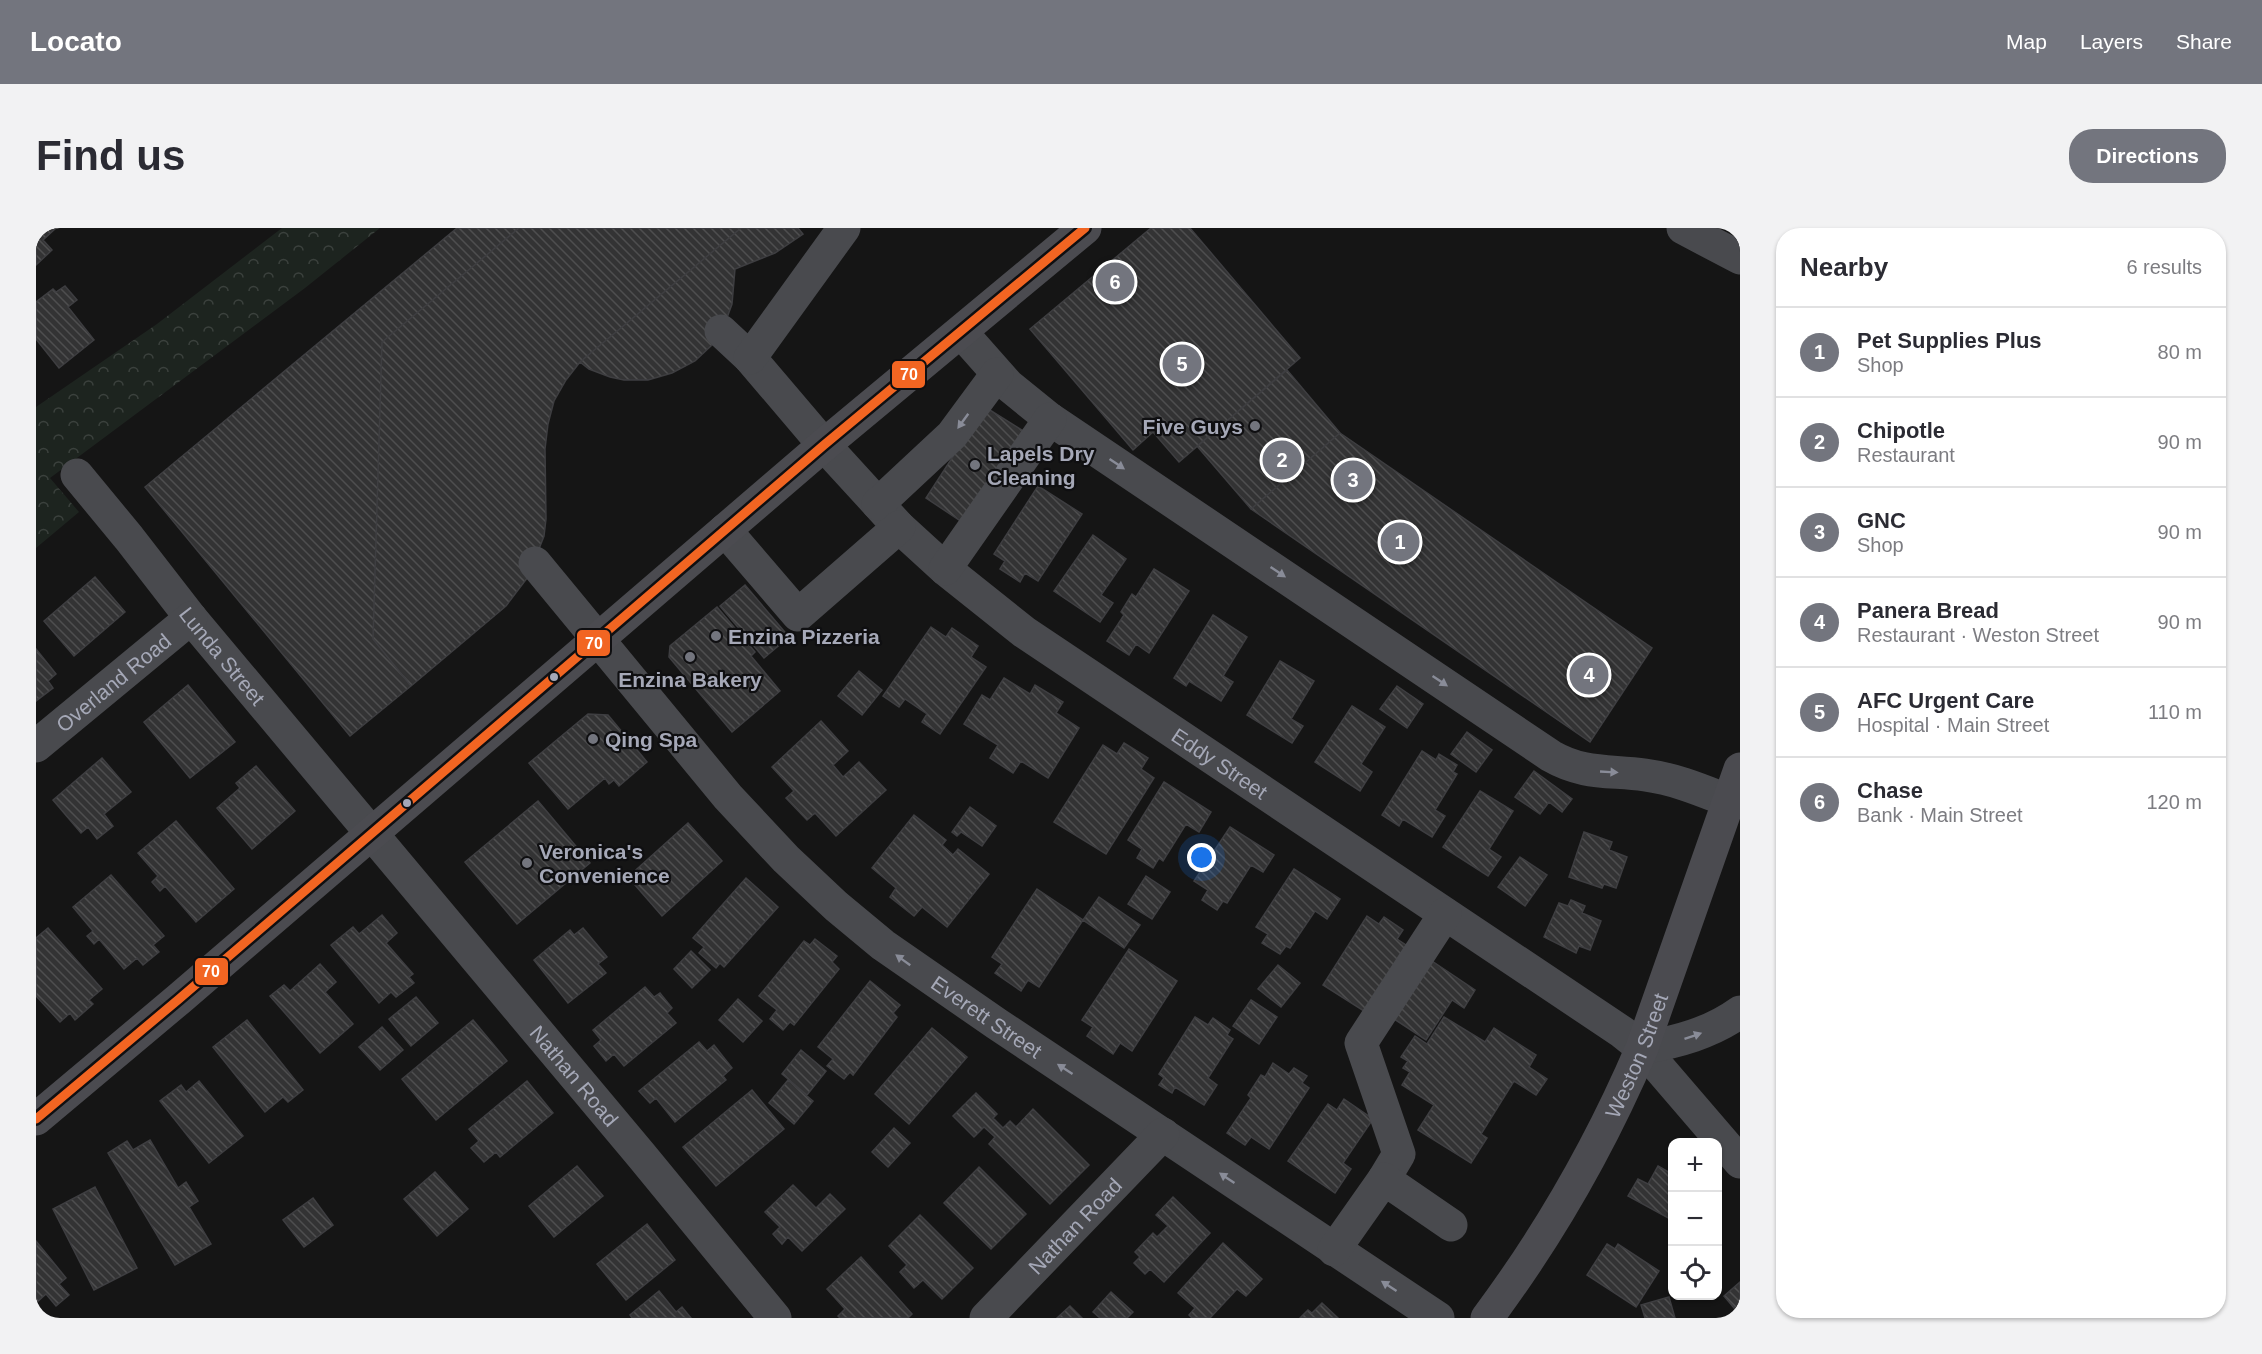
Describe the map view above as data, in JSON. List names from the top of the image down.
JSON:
{
  "streets": {
    "main road": ["Weston Street"],
    "street": [
      "Lunda Street",
      "Overland Road",
      "Eddy Street",
      "Everett Street",
      "Nathan Road"
    ]
  },
  "crossings": [
    ["Lunda Street", "Overland Road"],
    ["Lunda Street", "Nathan Road"],
    ["Eddy Street", "Weston Street"],
    ["Everett Street", "Nathan Road"]
  ],
  "one_way": ["Everett Street"],
  "places": [
    "Five Guys",
    "Lapels Dry Cleaning",
    "Enzina Pizzeria",
    "Enzina Bakery",
    "Qing Spa",
    "Veronica's Convenience"
  ],
  "lines": ["transit line 70"],
  "page": {
    "header": "Locato",
    "nav": ["Map", "Layers", "Share"],
    "buttons": "Directions",
    "title": "Find us",
    "heading": ["Nearby", "6 results"],
    "pins": [
      "6",
      "5",
      "2",
      "3",
      "1",
      "4"
    ],
    "list": [
      {
        "mark": "1",
        "name": "Pet Supplies Plus",
        "note": "Shop",
        "value": "80 m"
      },
      {
        "mark": "2",
        "name": "Chipotle",
        "note": "Restaurant",
        "value": "90 m"
      },
      {
        "mark": "3",
        "name": "GNC",
        "note": "Shop",
        "value": "90 m"
      },
      {
        "mark": "4",
        "name": "Panera Bread",
        "note": "Restaurant · Weston Street",
        "value": "90 m"
      },
      {
        "mark": "5",
        "name": "AFC Urgent Care",
        "note": "Hospital · Main Street",
        "value": "110 m"
      },
      {
        "mark": "6",
        "name": "Chase",
        "note": "Bank · Main Street",
        "value": "120 m"
      }
    ],
    "map_buttons": ["+", "−"]
  }
}
